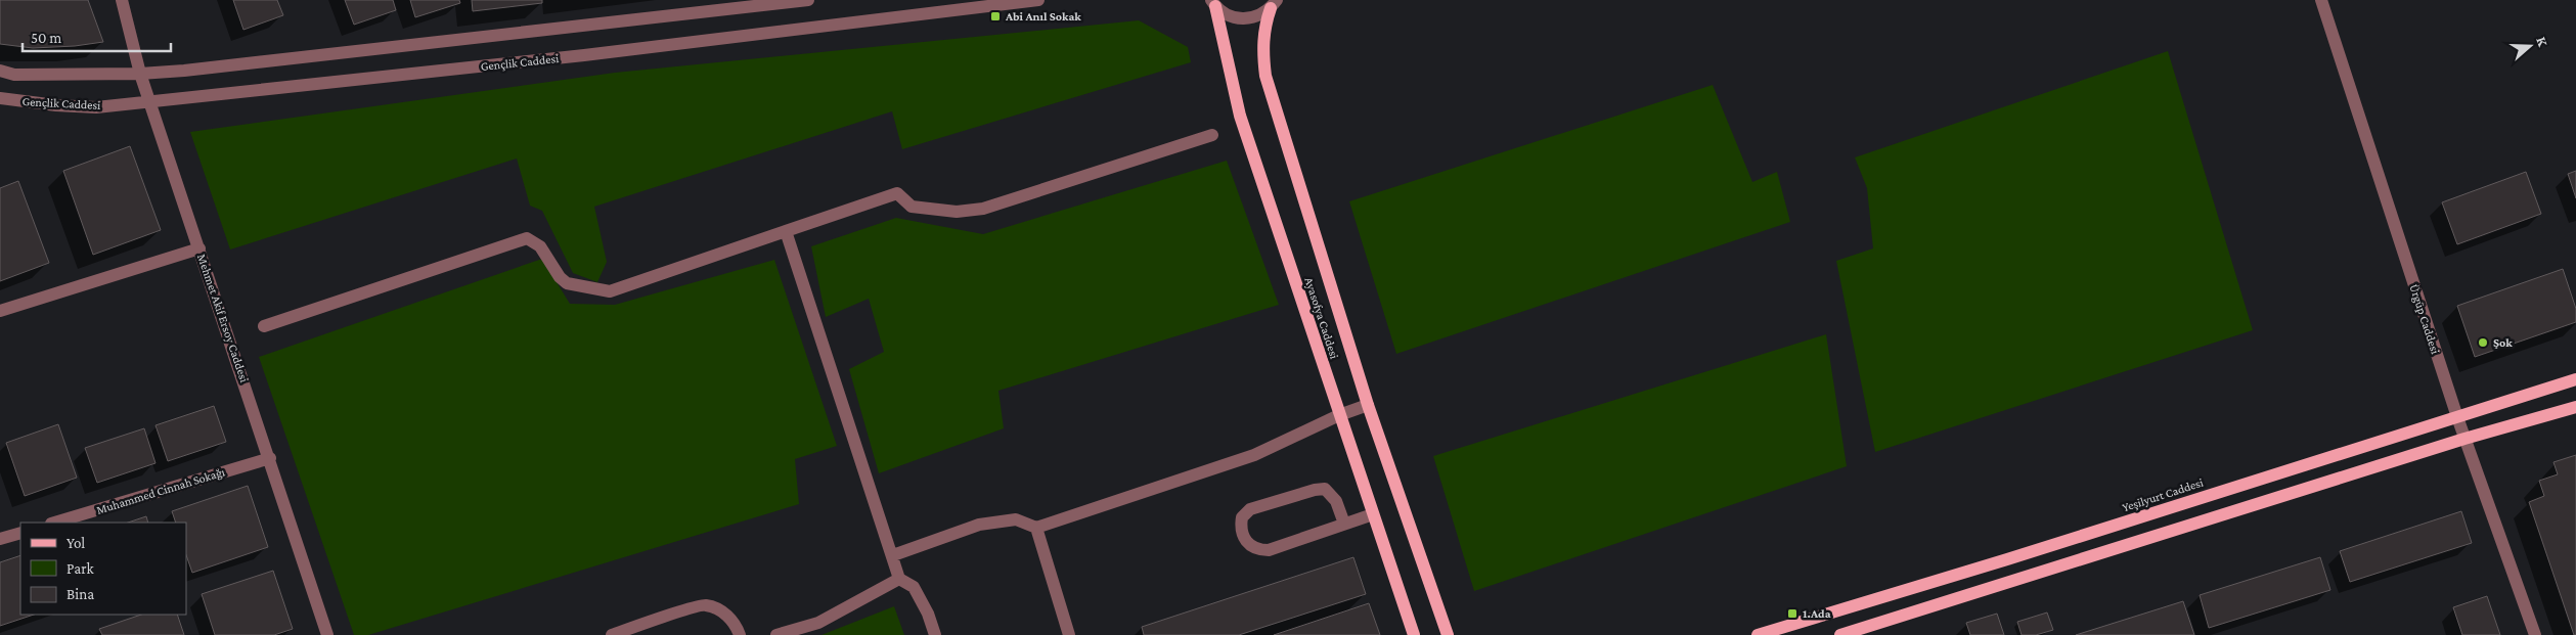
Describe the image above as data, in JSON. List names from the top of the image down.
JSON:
{
  "streets": {
    "main road": ["Ayasofya Caddesi", "Yeşilyurt Caddesi"],
    "street": [
      "Gençlik Caddesi",
      "Mehmet Akif Ersoy Caddesi",
      "Ürgüp Caddesi",
      "Muhammed Cinnah Sokağı"
    ]
  },
  "crossings": [
    ["Gençlik Caddesi", "Mehmet Akif Ersoy Caddesi"],
    ["Mehmet Akif Ersoy Caddesi", "Muhammed Cinnah Sokağı"],
    ["Ürgüp Caddesi", "Yeşilyurt Caddesi"]
  ],
  "places": {
    "transit": ["Abi Anıl Sokak", "1.Ada"],
    "other": ["Şok"]
  },
  "legend": ["Yol", "Park", "Bina"],
  "scale_bar": "50 m",
  "north": "right"
}
